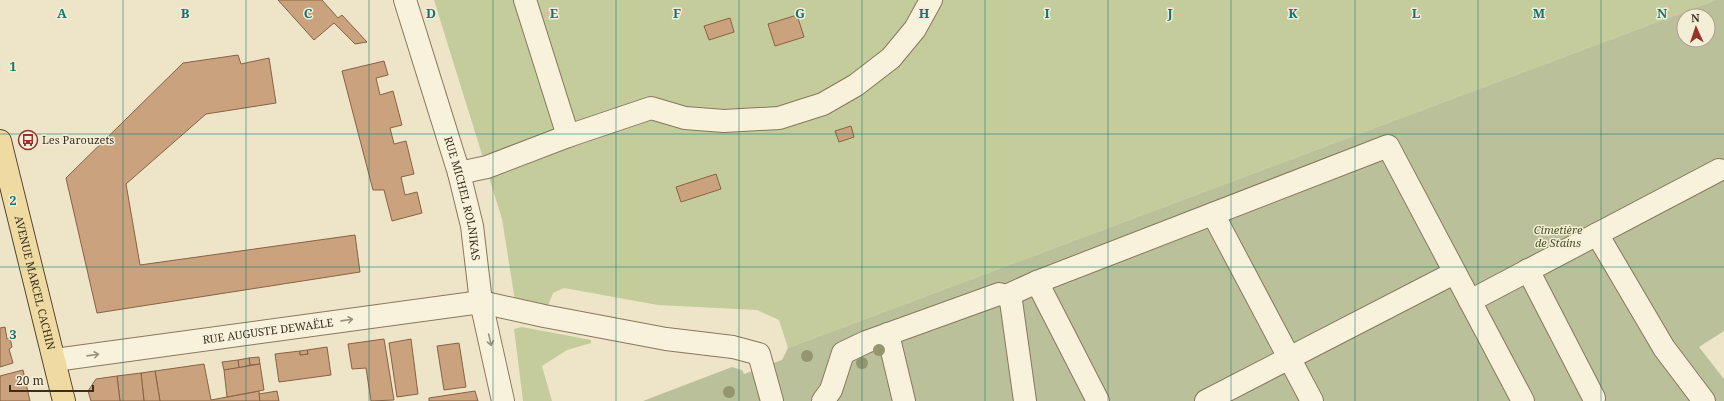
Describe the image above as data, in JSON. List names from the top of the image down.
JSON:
{
  "streets": {
    "main road": ["AVENUE MARCEL CACHIN"],
    "street": ["RUE MICHEL ROLNIKAS", "RUE AUGUSTE DEWAËLE"]
  },
  "crossings": [
    ["RUE MICHEL ROLNIKAS", "RUE AUGUSTE DEWAËLE"],
    ["AVENUE MARCEL CACHIN", "RUE AUGUSTE DEWAËLE"]
  ],
  "one_way": ["RUE AUGUSTE DEWAËLE"],
  "parks": ["Cimetière de Stains"],
  "places": {
    "bus stop": ["Les Parouzets"]
  },
  "scale_bar": "20 m",
  "north": "top",
  "grid": {
    "columns": [
      "A",
      "B",
      "C",
      "D",
      "E",
      "F",
      "G",
      "H",
      "I",
      "J",
      "K",
      "L",
      "M",
      "N"
    ],
    "rows": ["1", "2", "3"]
  }
}
